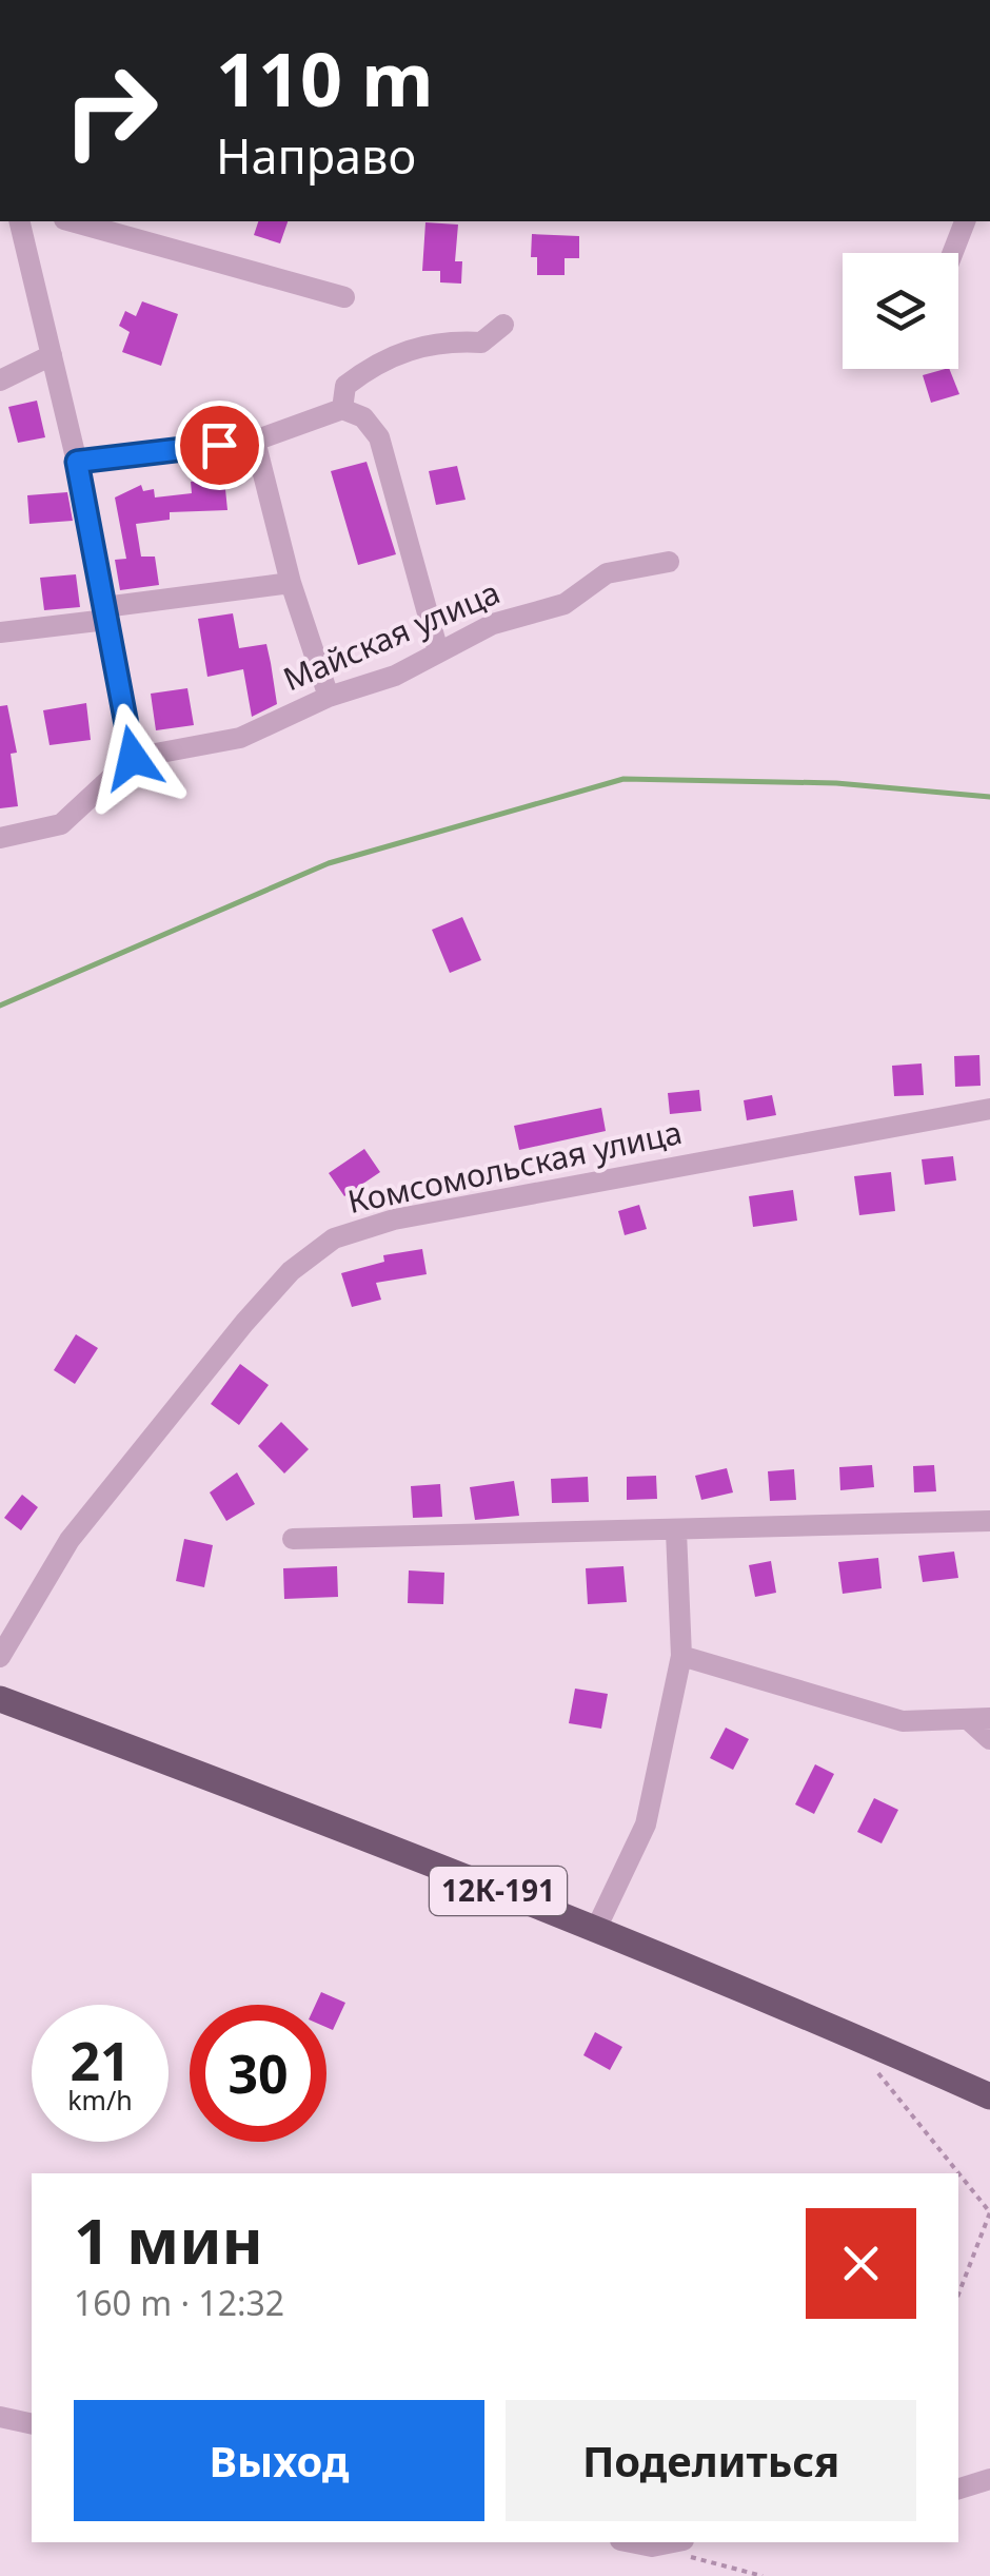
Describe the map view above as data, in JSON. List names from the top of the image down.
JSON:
{
  "streets": {
    "main road": ["12К-191"],
    "street": ["Майская улица", "Комсомольская улица"]
  },
  "page": {
    "turn": ["110 m", "Направо"],
    "speed": "21 km/h",
    "limit": "30",
    "heading": ["1 мин", "160 m · 12:32"],
    "buttons": ["Выход", "Поделиться"]
  }
}
